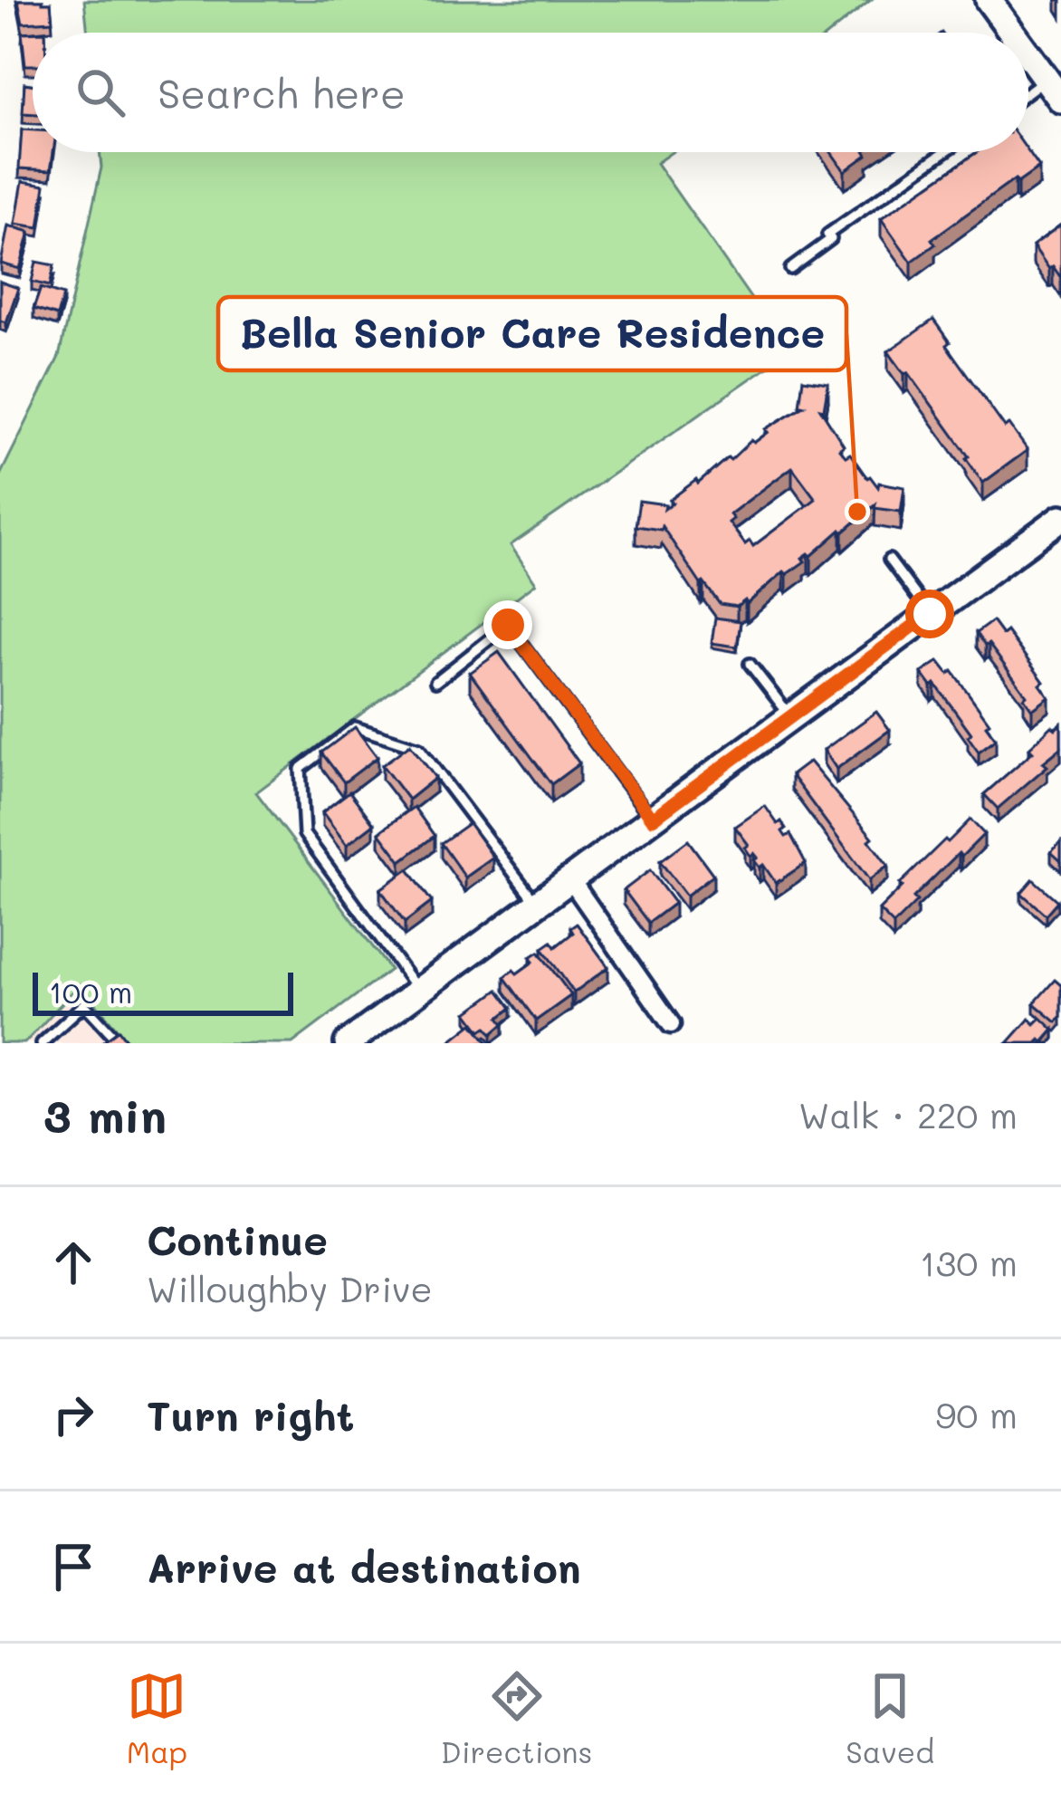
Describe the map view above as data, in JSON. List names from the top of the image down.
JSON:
{
  "places": ["Bella Senior Care Residence"],
  "scale_bar": "100 m",
  "page": {
    "search": "Search here",
    "scale": "100 m",
    "heading": ["3 min", "Walk · 220 m"],
    "list": [
      ["Continue", "Willoughby Drive", "130 m"],
      ["Turn right", "90 m"],
      "Arrive at destination"
    ],
    "nav": ["Map", "Directions", "Saved"]
  }
}
